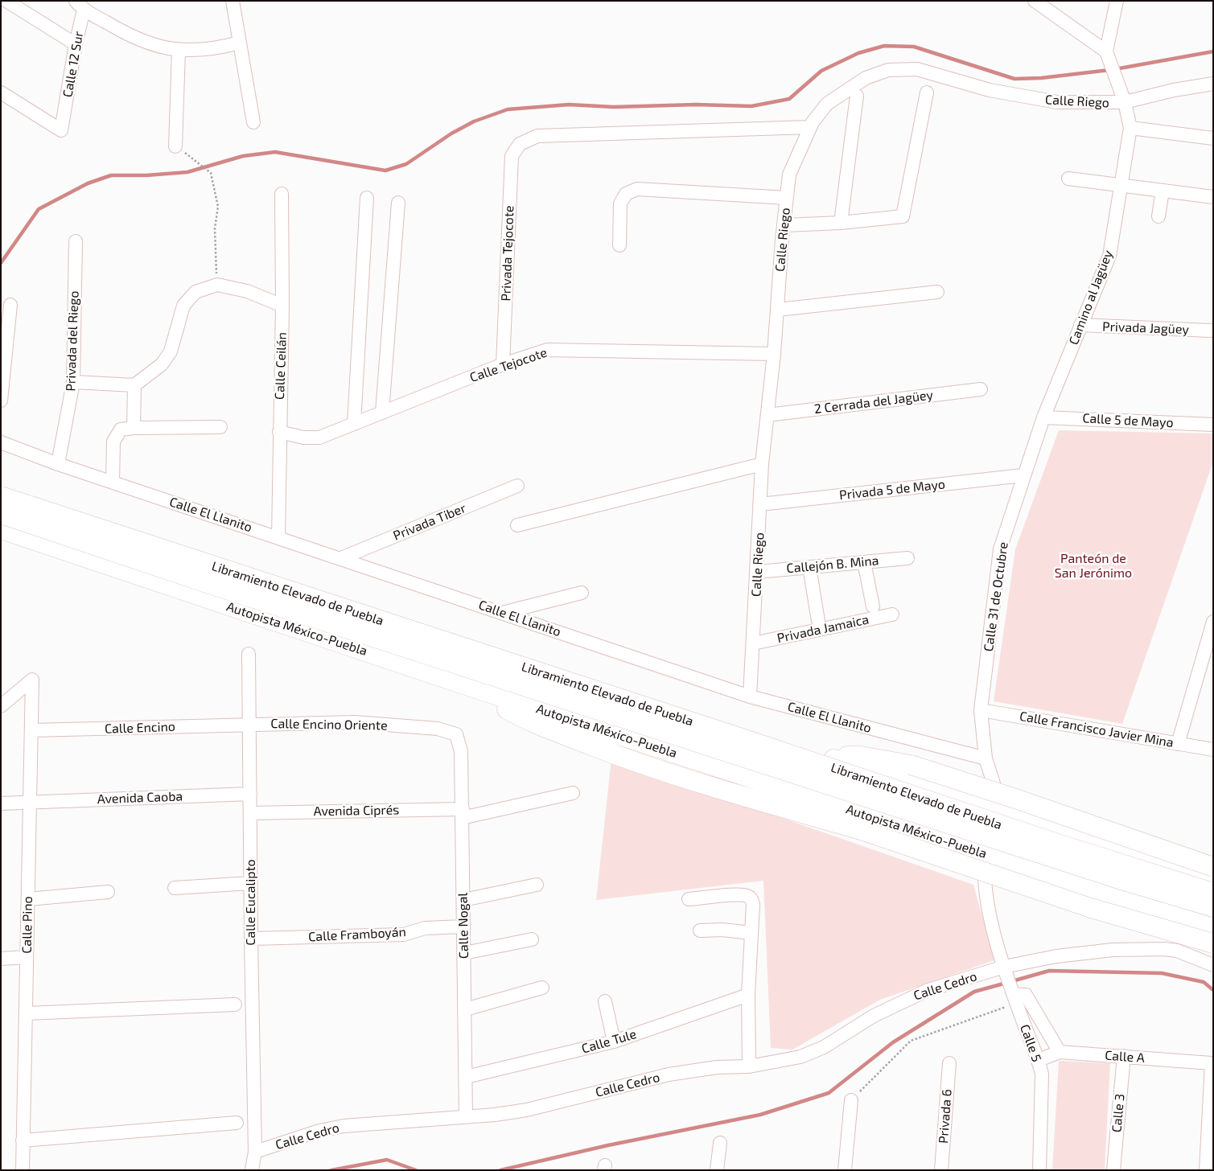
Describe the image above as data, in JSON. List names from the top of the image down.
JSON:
{
  "streets": {
    "highway": ["Libramiento Elevado de Puebla", "Autopista México-Puebla"],
    "street": [
      "Calle 12 Sur",
      "Calle Riego",
      "Privada Tejocote",
      "Camino al Jagüey",
      "Privada Jagüey",
      "Privada del Riego",
      "Calle Tejocote",
      "Calle Ceilán",
      "2 Cerrada del Jagüey",
      "Calle 5 de Mayo",
      "Privada 5 de Mayo",
      "Calle El Llanito",
      "Privada Tiber",
      "Callejón B. Mina",
      "Calle 31 de Octubre",
      "Privada Jamaica",
      "Calle Encino Oriente",
      "Calle Encino",
      "Calle Francisco Javier Mina",
      "Avenida Caoba",
      "Avenida Ciprés",
      "Calle Eucalipto",
      "Calle Pino",
      "Calle Nogal",
      "Calle Framboyán",
      "Calle Cedro",
      "Calle Tule",
      "Calle 5",
      "Calle A",
      "Calle 3",
      "Privada 6"
    ]
  },
  "crossings": [
    ["Calle Riego", "Privada Tejocote"],
    ["Calle Riego", "Camino al Jagüey"],
    ["Calle Riego", "Calle Tejocote"],
    ["Calle Riego", "2 Cerrada del Jagüey"],
    ["Calle Riego", "Privada 5 de Mayo"],
    ["Calle Riego", "Calle El Llanito"],
    ["Calle Riego", "Callejón B. Mina"],
    ["Calle Riego", "Privada Jamaica"],
    ["Privada Tejocote", "Calle Tejocote"],
    ["Camino al Jagüey", "Privada Jagüey"],
    ["Camino al Jagüey", "Calle 5 de Mayo"],
    ["Camino al Jagüey", "Calle 31 de Octubre"],
    ["Privada del Riego", "Calle El Llanito"],
    ["Calle Tejocote", "Calle Ceilán"],
    ["Calle Ceilán", "Calle El Llanito"],
    ["Calle 5 de Mayo", "Calle 31 de Octubre"],
    ["Privada 5 de Mayo", "Calle 31 de Octubre"],
    ["Calle El Llanito", "Privada Tiber"],
    ["Calle El Llanito", "Calle 31 de Octubre"],
    ["Calle 31 de Octubre", "Calle Francisco Javier Mina"],
    ["Calle Encino Oriente", "Calle Encino"],
    ["Calle Encino Oriente", "Calle Eucalipto"],
    ["Calle Encino Oriente", "Calle Nogal"],
    ["Calle Encino", "Calle Eucalipto"],
    ["Calle Encino", "Calle Pino"],
    ["Avenida Caoba", "Calle Eucalipto"],
    ["Avenida Caoba", "Calle Pino"],
    ["Avenida Ciprés", "Calle Eucalipto"],
    ["Avenida Ciprés", "Calle Nogal"],
    ["Calle Eucalipto", "Calle Framboyán"],
    ["Calle Eucalipto", "Calle Cedro"],
    ["Calle Nogal", "Calle Framboyán"],
    ["Calle Nogal", "Calle Cedro"],
    ["Calle Nogal", "Calle Tule"],
    ["Calle Cedro", "Calle 5"],
    ["Calle 5", "Calle A"],
    ["Calle A", "Calle 3"]
  ],
  "parks": ["Panteón de San Jerónimo"]
}
